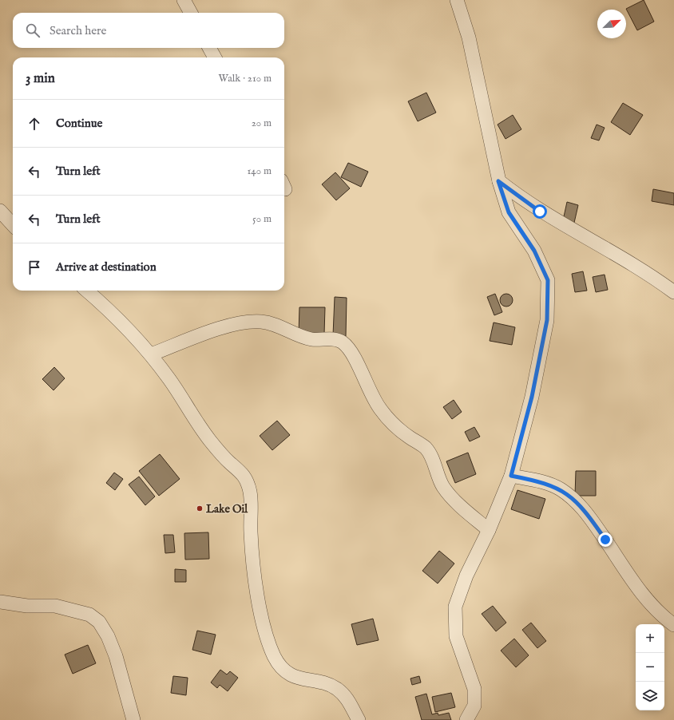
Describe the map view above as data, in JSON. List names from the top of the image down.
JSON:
{
  "places": ["Lake Oil"],
  "north": "top right",
  "page": {
    "search": "Search here",
    "heading": ["3 min", "Walk · 210 m"],
    "list": [
      ["Continue", "20 m"],
      ["Turn left", "140 m"],
      ["Turn left", "50 m"],
      "Arrive at destination"
    ],
    "map_buttons": ["+", "−"]
  }
}
